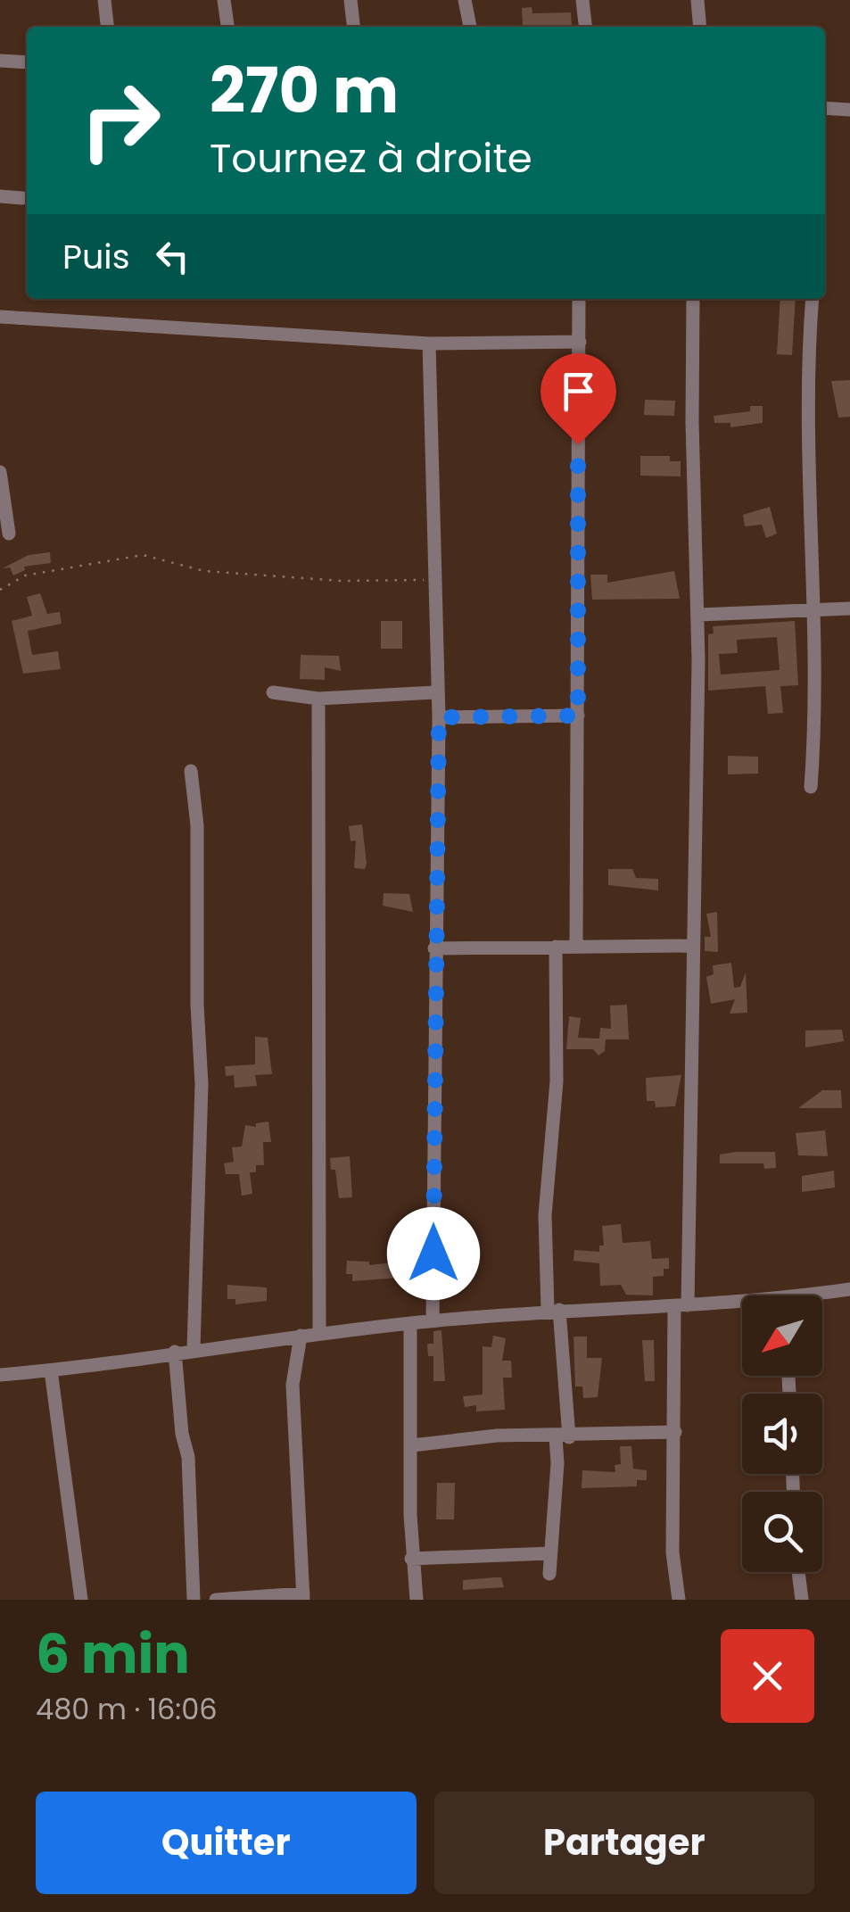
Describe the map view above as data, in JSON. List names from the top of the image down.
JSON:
{
  "north": "bottom left",
  "page": {
    "turn": ["270 m", "Tournez à droite"],
    "then": "Puis",
    "heading": ["6 min", "480 m · 16:06"],
    "buttons": ["Quitter", "Partager"]
  }
}
